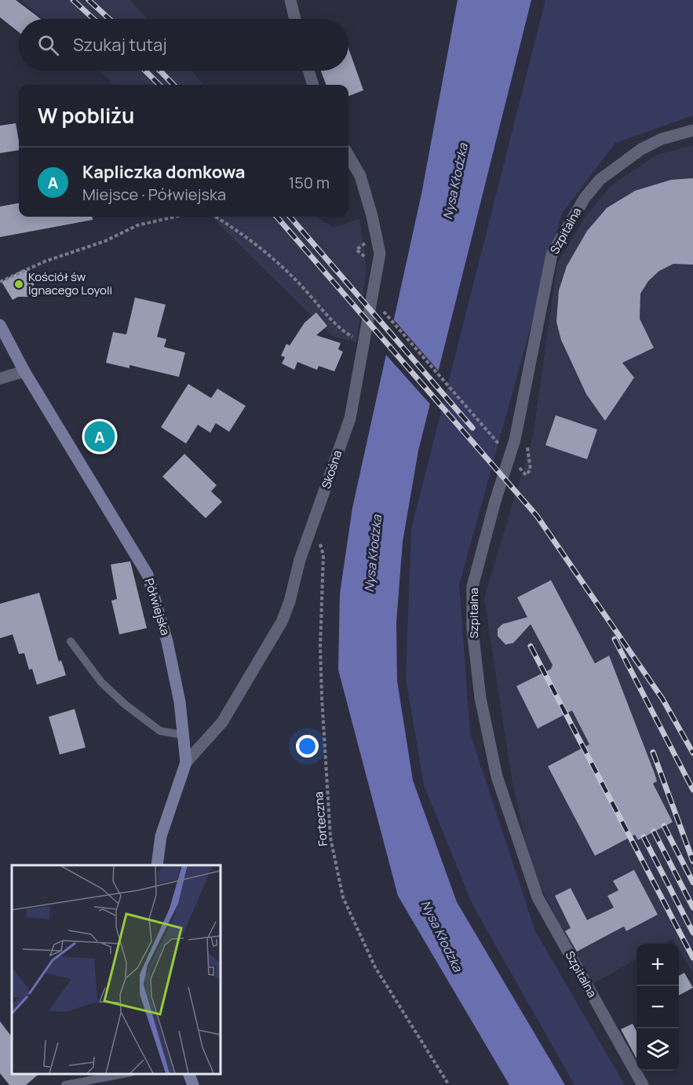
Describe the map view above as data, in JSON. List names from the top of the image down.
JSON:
{
  "streets": {
    "street": ["Szpitalna", "Skośna", "Półwiejska"],
    "path": ["Forteczna"]
  },
  "crossings": [
    ["Skośna", "Półwiejska"],
    ["Skośna", "Forteczna"]
  ],
  "water": ["Nysa Kłodzka"],
  "places": ["Kościół św Ignacego Loyoli"],
  "page": {
    "search": "Szukaj tutaj",
    "heading": "W pobliżu",
    "list": [
      {
        "mark": "A",
        "name": "Kapliczka domkowa",
        "note": "Miejsce · Półwiejska",
        "value": "150 m"
      }
    ],
    "pins": "A",
    "map_buttons": ["+", "−"]
  }
}
